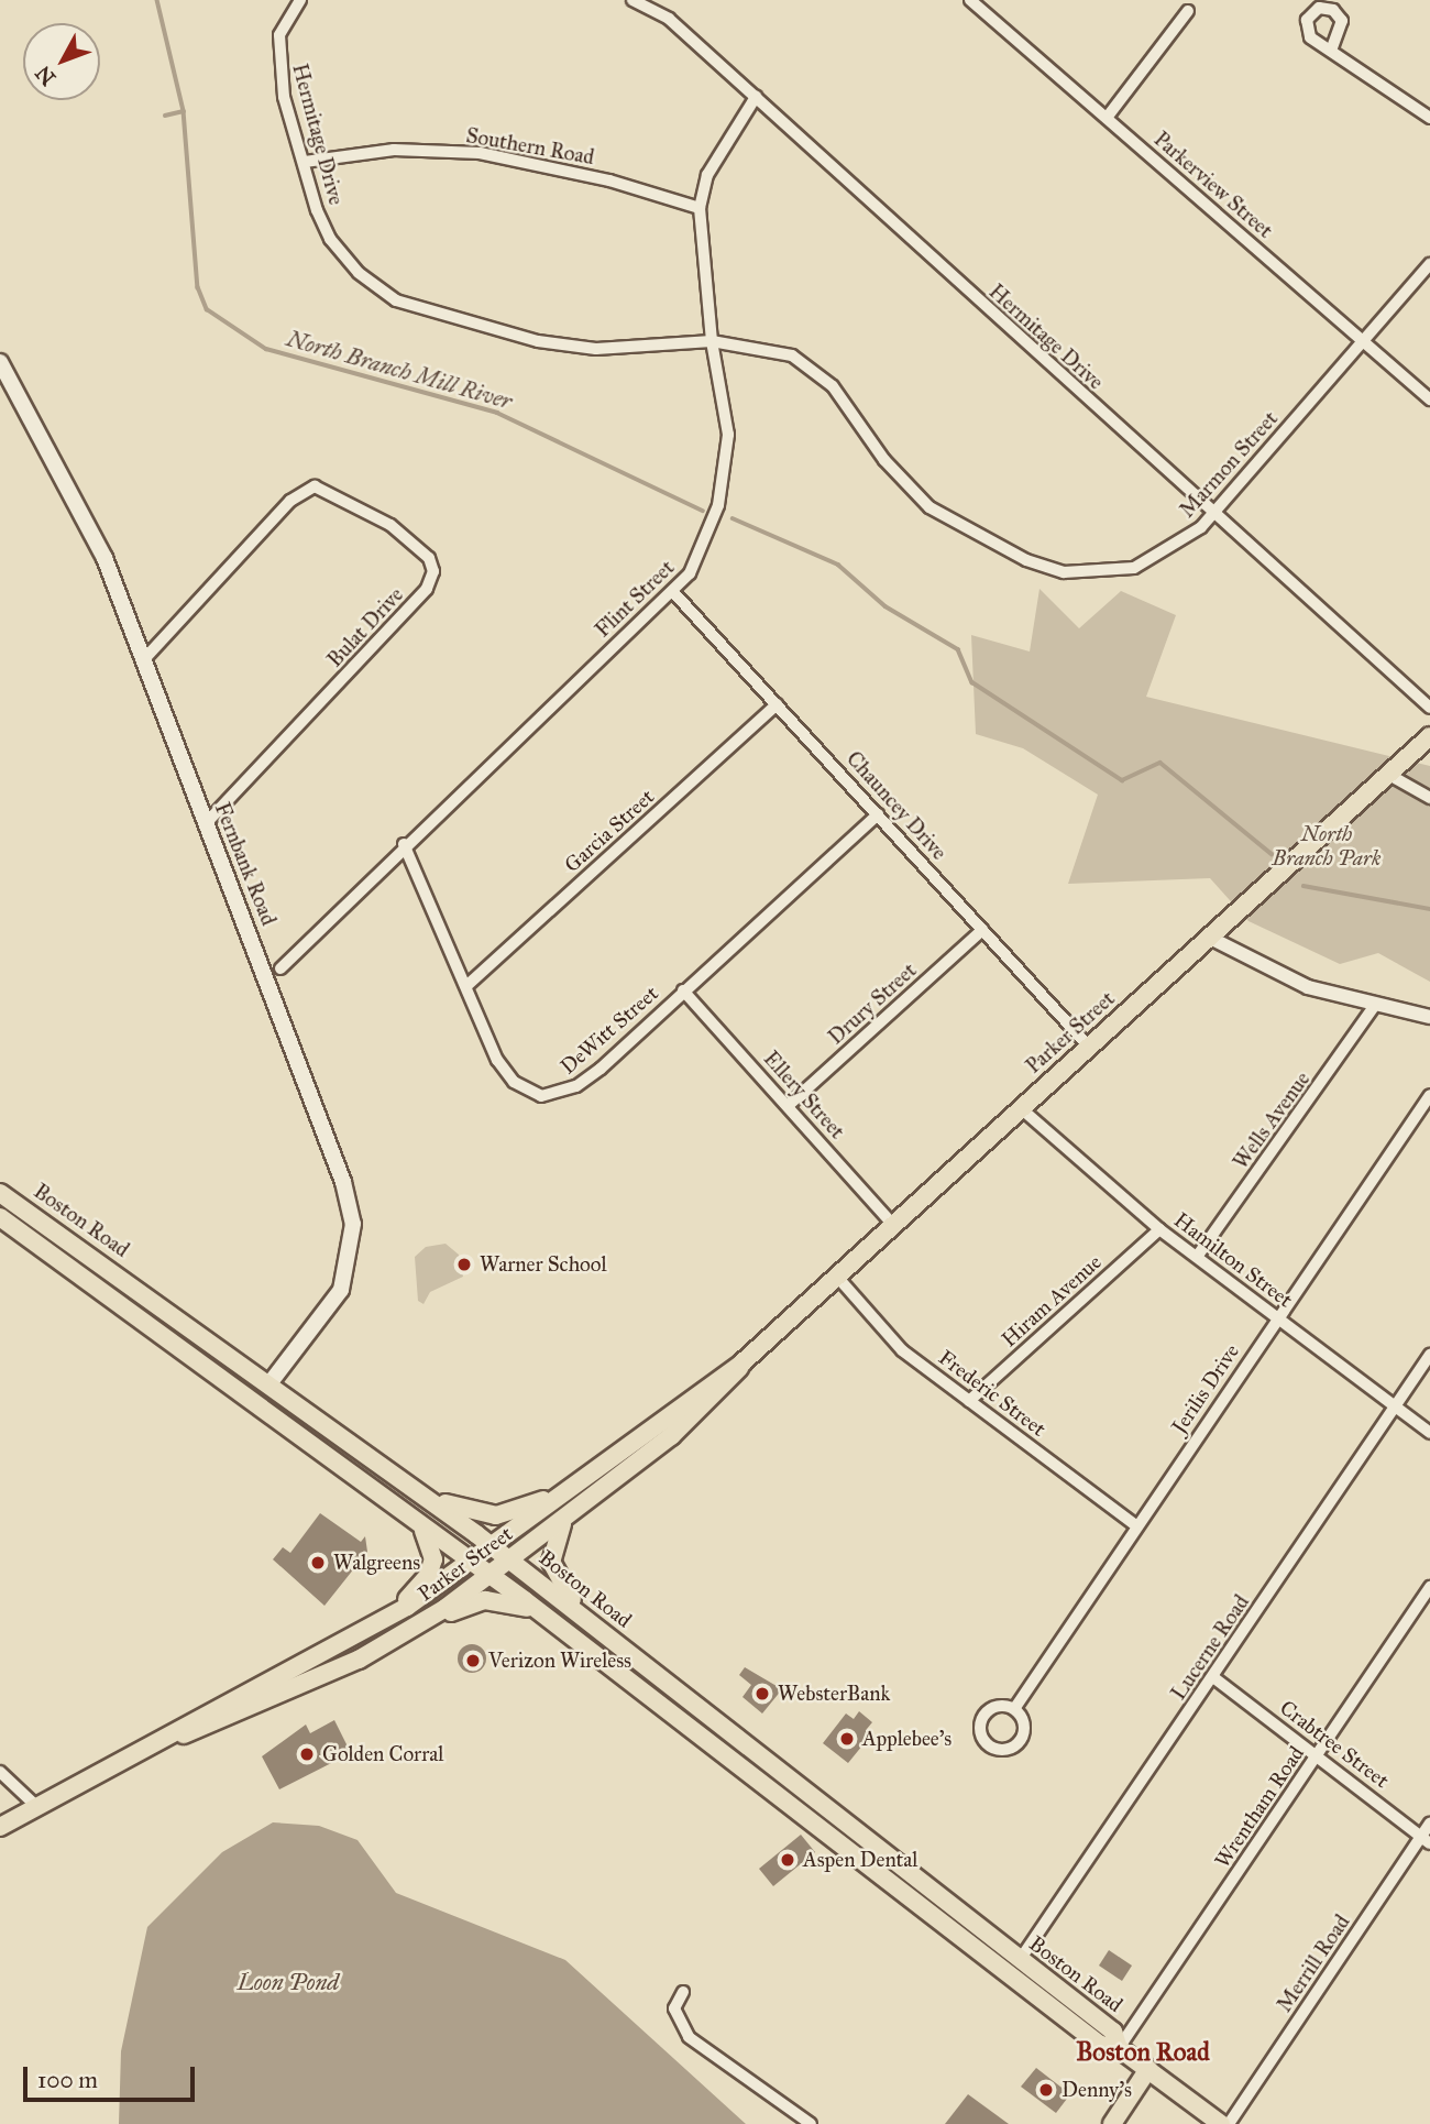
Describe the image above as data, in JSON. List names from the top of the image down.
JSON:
{
  "streets": {
    "main road": ["Fernbank Road", "Parker Street", "Boston Road"],
    "street": [
      "Hermitage Drive",
      "Southern Road",
      "Parkerview Street",
      "Marmon Street",
      "Flint Street",
      "Bulat Drive",
      "Chauncey Drive",
      "Garcia Street",
      "Drury Street",
      "DeWitt Street",
      "Ellery Street",
      "Wells Avenue",
      "Hamilton Street",
      "Hiram Avenue",
      "Jerilis Drive",
      "Frederic Street",
      "Lucerne Road",
      "Crabtree Street",
      "Wrentham Road",
      "Merrill Road"
    ]
  },
  "crossings": [
    ["Hermitage Drive", "Southern Road"],
    ["Hermitage Drive", "Marmon Street"],
    ["Hermitage Drive", "Flint Street"],
    ["Southern Road", "Flint Street"],
    ["Parkerview Street", "Marmon Street"],
    ["Marmon Street", "Flint Street"],
    ["Flint Street", "Chauncey Drive"],
    ["Flint Street", "DeWitt Street"],
    ["Bulat Drive", "Fernbank Road"],
    ["Chauncey Drive", "Garcia Street"],
    ["Chauncey Drive", "Drury Street"],
    ["Chauncey Drive", "DeWitt Street"],
    ["Chauncey Drive", "Parker Street"],
    ["Garcia Street", "DeWitt Street"],
    ["Fernbank Road", "Boston Road"],
    ["Drury Street", "Ellery Street"],
    ["DeWitt Street", "Ellery Street"],
    ["Parker Street", "Ellery Street"],
    ["Parker Street", "Boston Road"],
    ["Parker Street", "Hamilton Street"],
    ["Parker Street", "Frederic Street"],
    ["Wells Avenue", "Hamilton Street"],
    ["Boston Road", "Lucerne Road"],
    ["Boston Road", "Wrentham Road"],
    ["Hamilton Street", "Hiram Avenue"],
    ["Hamilton Street", "Jerilis Drive"],
    ["Hamilton Street", "Lucerne Road"],
    ["Hiram Avenue", "Frederic Street"],
    ["Jerilis Drive", "Frederic Street"],
    ["Lucerne Road", "Crabtree Street"],
    ["Crabtree Street", "Wrentham Road"],
    ["Crabtree Street", "Merrill Road"]
  ],
  "districts": ["Boston Road"],
  "water": ["North Branch Mill River", "Loon Pond"],
  "parks": ["North Branch Park"],
  "places": [
    "Warner School",
    "Walgreens",
    "Verizon Wireless",
    "WebsterBank",
    "Applebee's",
    "Golden Corral",
    "Aspen Dental",
    "Denny's"
  ],
  "scale_bar": "100 m",
  "north": "bottom left"
}
